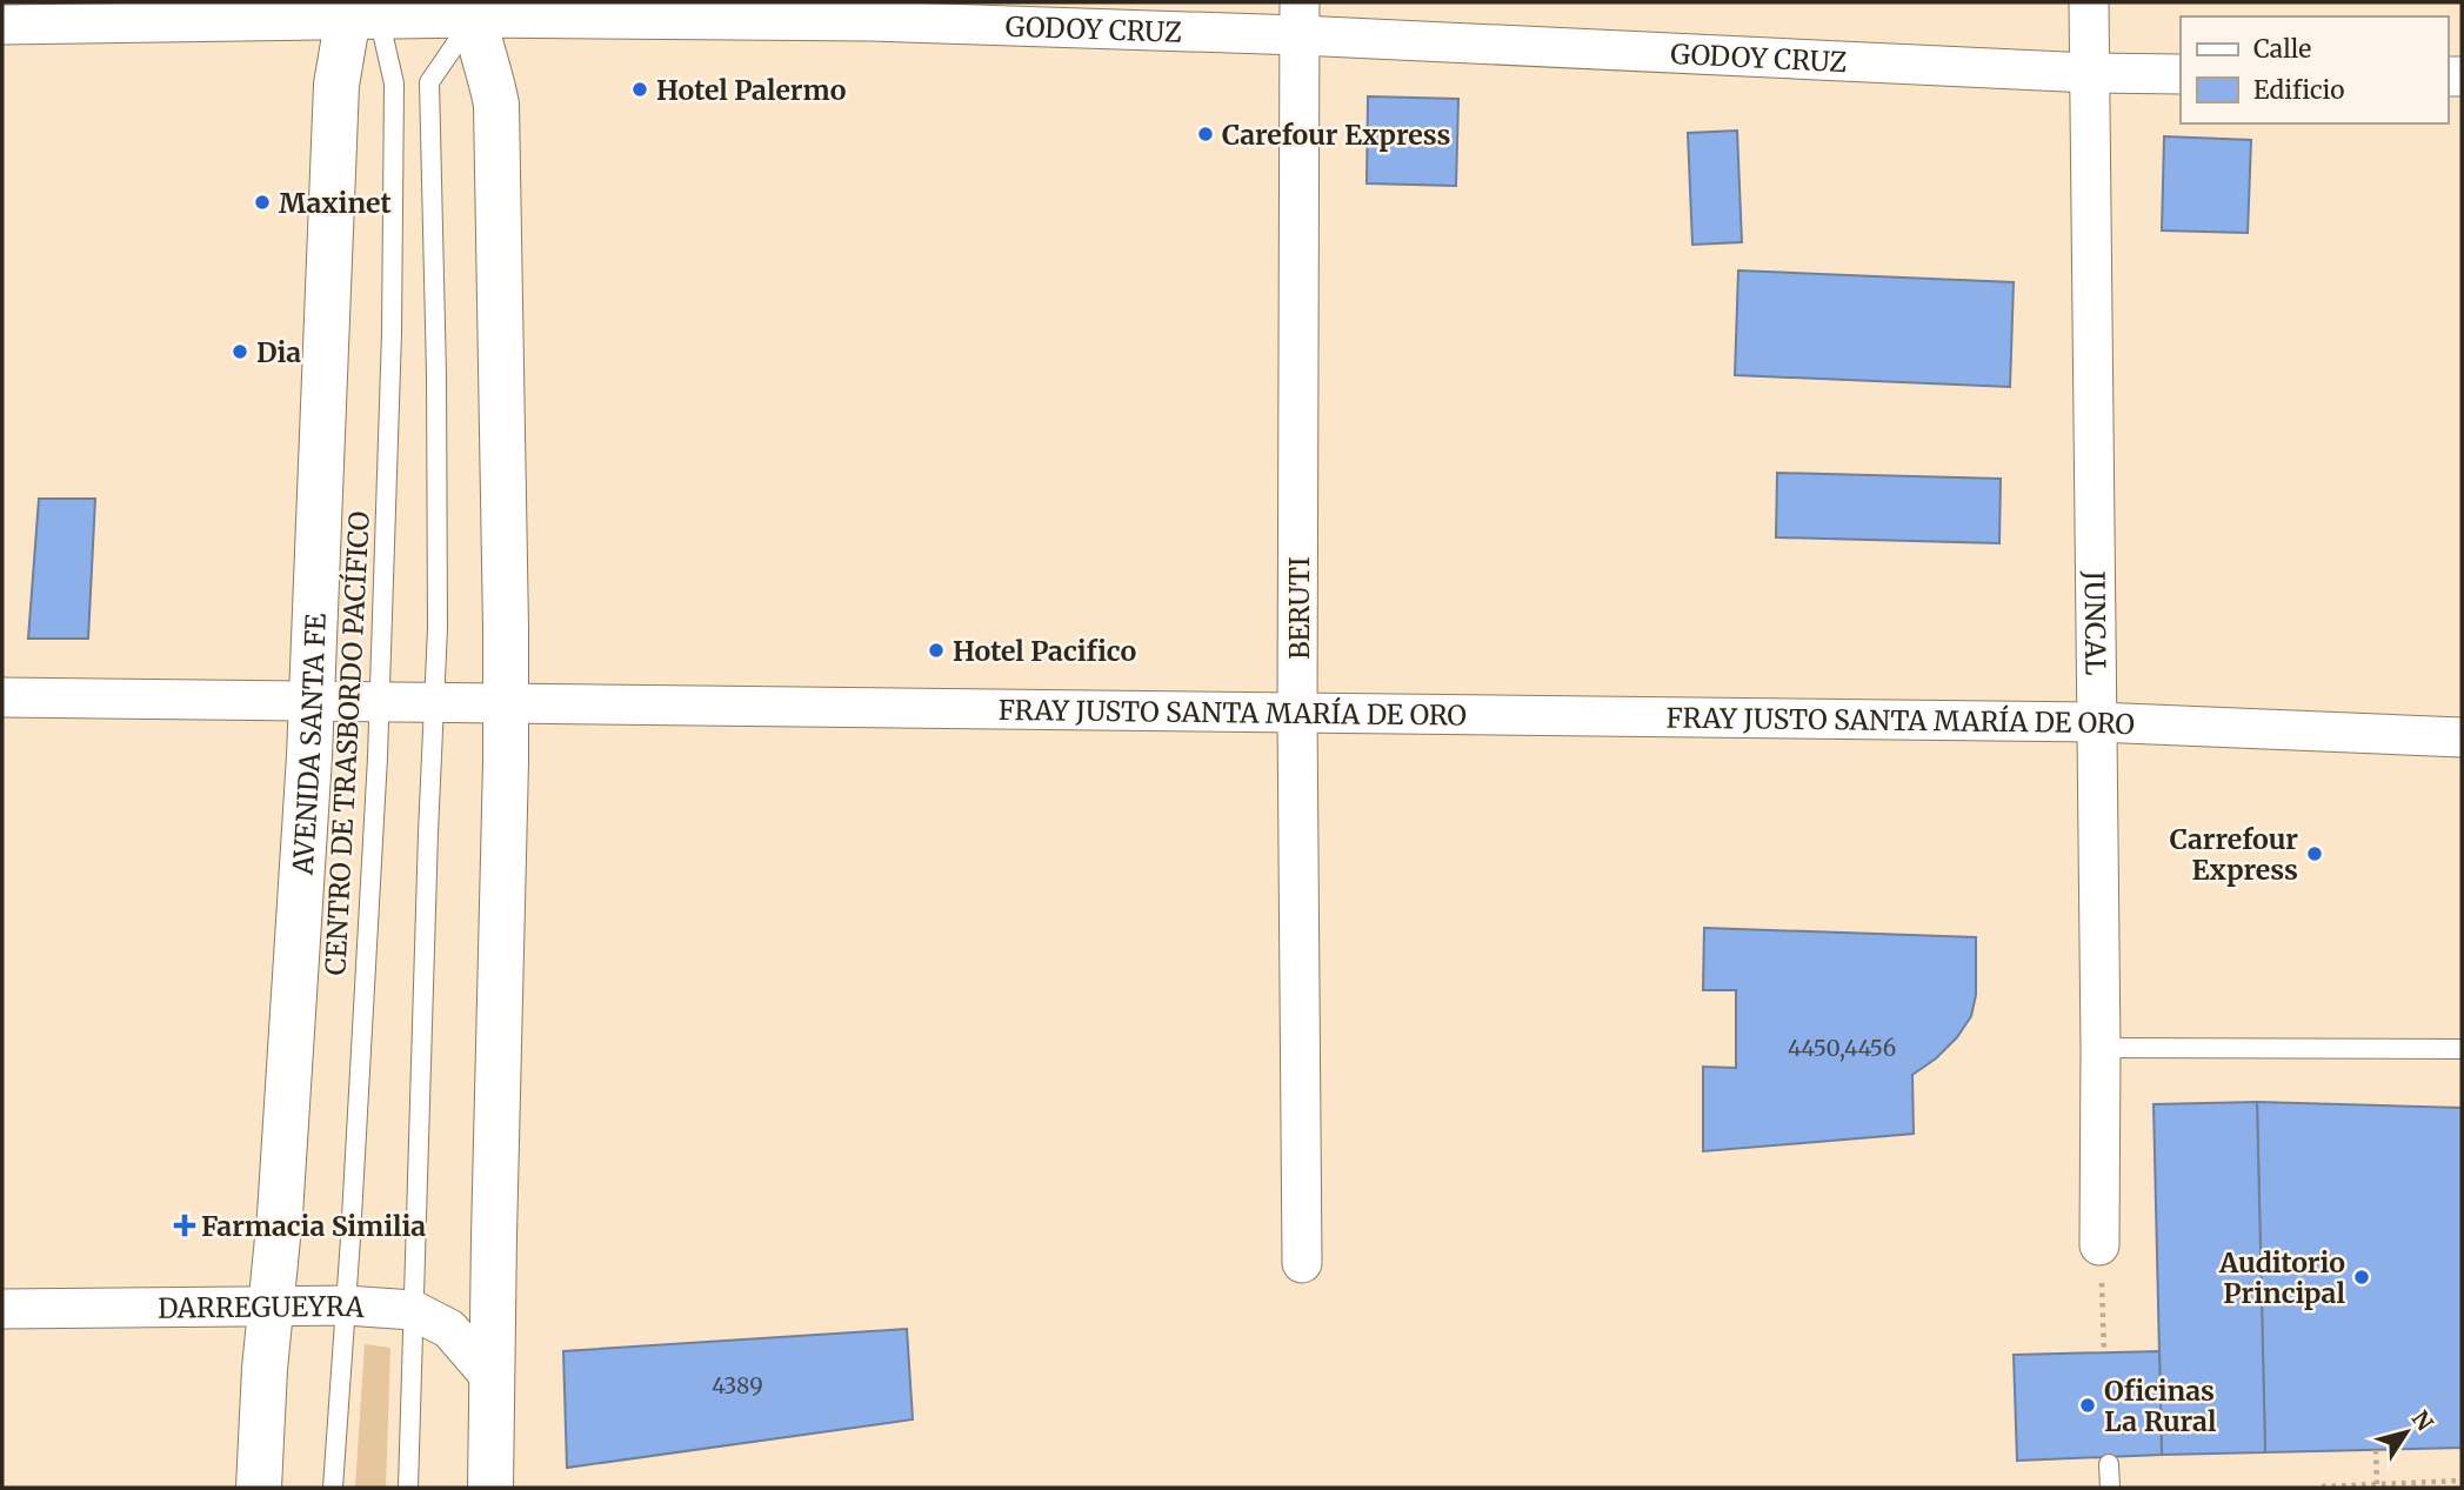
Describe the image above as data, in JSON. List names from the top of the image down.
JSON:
{
  "streets": {
    "main road": ["AVENIDA SANTA FE"],
    "street": [
      "GODOY CRUZ",
      "BERUTI",
      "JUNCAL",
      "FRAY JUSTO SANTA MARÍA DE ORO",
      "DARREGUEYRA"
    ],
    "lane": ["CENTRO DE TRASBORDO PACÍFICO"]
  },
  "crossings": [
    ["GODOY CRUZ", "BERUTI"],
    ["GODOY CRUZ", "JUNCAL"],
    ["GODOY CRUZ", "CENTRO DE TRASBORDO PACÍFICO"],
    ["GODOY CRUZ", "AVENIDA SANTA FE"],
    ["BERUTI", "FRAY JUSTO SANTA MARÍA DE ORO"],
    ["JUNCAL", "FRAY JUSTO SANTA MARÍA DE ORO"],
    ["FRAY JUSTO SANTA MARÍA DE ORO", "CENTRO DE TRASBORDO PACÍFICO"],
    ["FRAY JUSTO SANTA MARÍA DE ORO", "AVENIDA SANTA FE"],
    ["CENTRO DE TRASBORDO PACÍFICO", "AVENIDA SANTA FE"],
    ["CENTRO DE TRASBORDO PACÍFICO", "DARREGUEYRA"],
    ["AVENIDA SANTA FE", "DARREGUEYRA"]
  ],
  "places": {
    "other": [
      "Hotel Palermo",
      "Carefour Express",
      "Maxinet",
      "Dia",
      "Hotel Pacifico",
      "Carrefour Express",
      "Auditorio Principal",
      "Oficinas La Rural"
    ],
    "health": ["Farmacia Similia"]
  },
  "house_numbers": ["4450,4456", "4389"],
  "legend": ["Calle", "Edificio"],
  "north": "top right"
}
